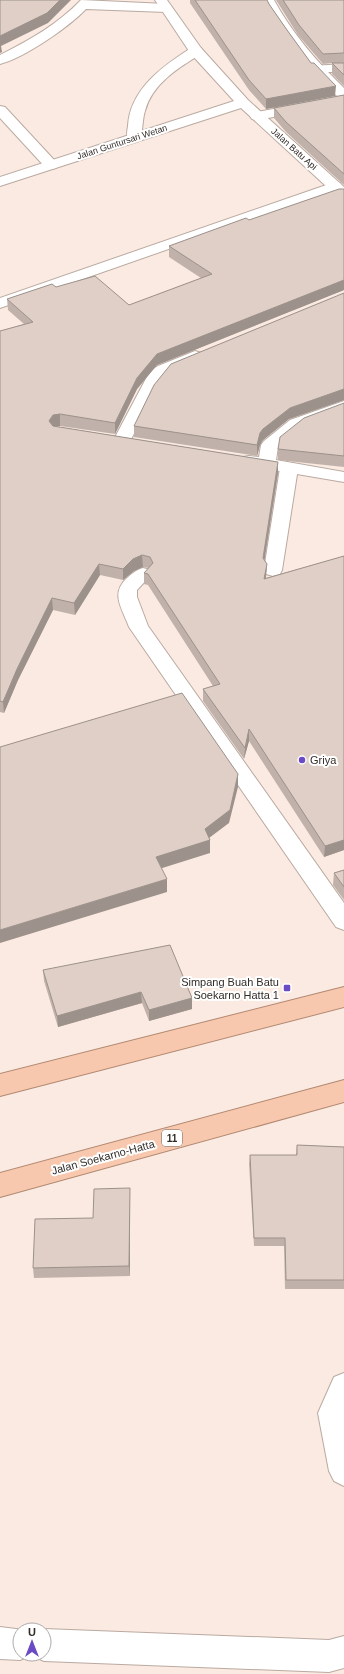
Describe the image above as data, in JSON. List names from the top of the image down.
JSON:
{
  "streets": {
    "highway": ["11", "Jalan Soekarno-Hatta"],
    "street": ["Jalan Guntursari Wetan", "Jalan Batu Api"]
  },
  "crossings": [
    ["Jalan Guntursari Wetan", "Jalan Batu Api"]
  ],
  "places": {
    "other": ["Griya"],
    "transit": ["Simpang Buah Batu Soekarno Hatta 1"]
  },
  "north": "top"
}
